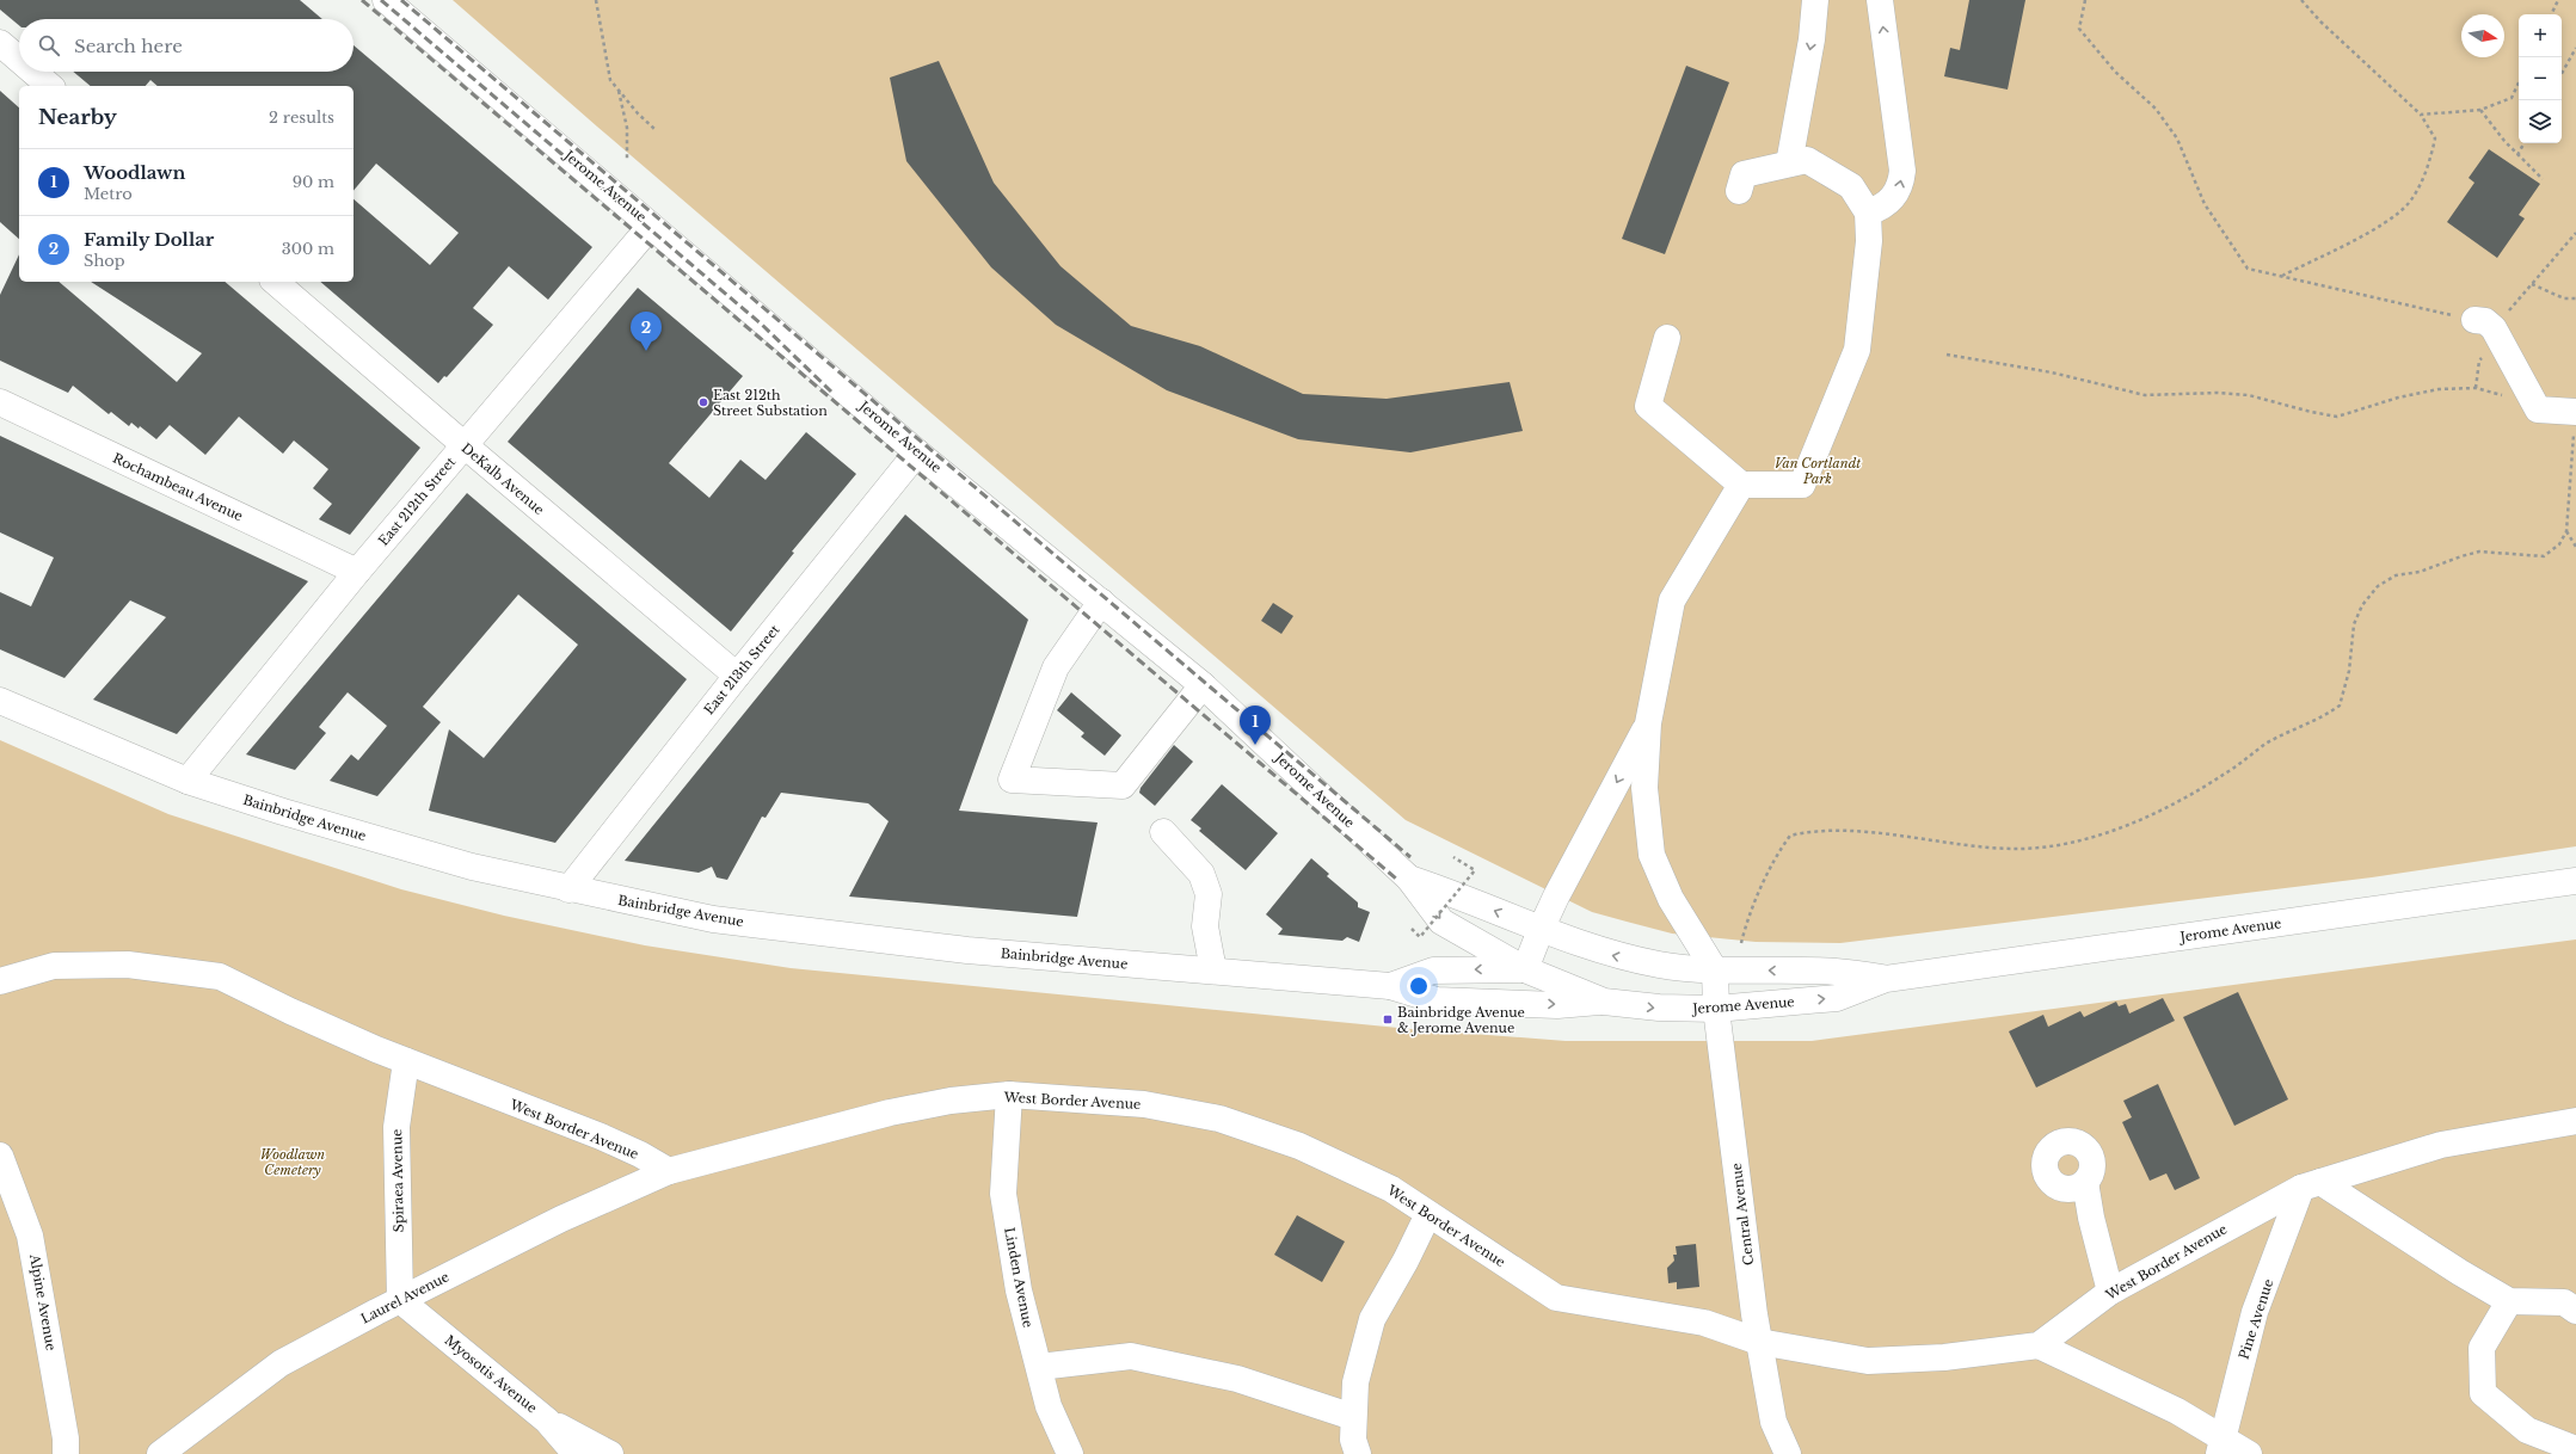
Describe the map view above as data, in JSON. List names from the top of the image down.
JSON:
{
  "streets": {
    "main road": [
      "Jerome Avenue",
      "DeKalb Avenue",
      "Rochambeau Avenue",
      "East 212th Street",
      "East 213th Street",
      "Bainbridge Avenue",
      "West Border Avenue",
      "Spiraea Avenue",
      "Central Avenue",
      "Linden Avenue",
      "Laurel Avenue",
      "Alpine Avenue",
      "Pine Avenue",
      "Myosotis Avenue"
    ]
  },
  "crossings": [
    ["Jerome Avenue", "East 212th Street"],
    ["Jerome Avenue", "East 213th Street"],
    ["Jerome Avenue", "Bainbridge Avenue"],
    ["Jerome Avenue", "Central Avenue"],
    ["DeKalb Avenue", "East 212th Street"],
    ["DeKalb Avenue", "East 213th Street"],
    ["Rochambeau Avenue", "East 212th Street"],
    ["East 212th Street", "Bainbridge Avenue"],
    ["East 213th Street", "Bainbridge Avenue"],
    ["West Border Avenue", "Spiraea Avenue"],
    ["West Border Avenue", "Central Avenue"],
    ["West Border Avenue", "Linden Avenue"],
    ["West Border Avenue", "Laurel Avenue"],
    ["West Border Avenue", "Pine Avenue"],
    ["Spiraea Avenue", "Laurel Avenue"],
    ["Spiraea Avenue", "Myosotis Avenue"],
    ["Laurel Avenue", "Myosotis Avenue"]
  ],
  "parks": ["Van Cortlandt Park", "Woodlawn Cemetery"],
  "places": {
    "other": ["East 212th Street Substation"],
    "transit": ["Bainbridge Avenue & Jerome Avenue"]
  },
  "north": "right",
  "page": {
    "map_buttons": ["+", "−"],
    "search": "Search here",
    "heading": ["Nearby", "2 results"],
    "list": [
      {
        "mark": "1",
        "name": "Woodlawn",
        "note": "Metro",
        "value": "90 m"
      },
      {
        "mark": "2",
        "name": "Family Dollar",
        "note": "Shop",
        "value": "300 m"
      }
    ],
    "pins": ["2", "1"]
  }
}
